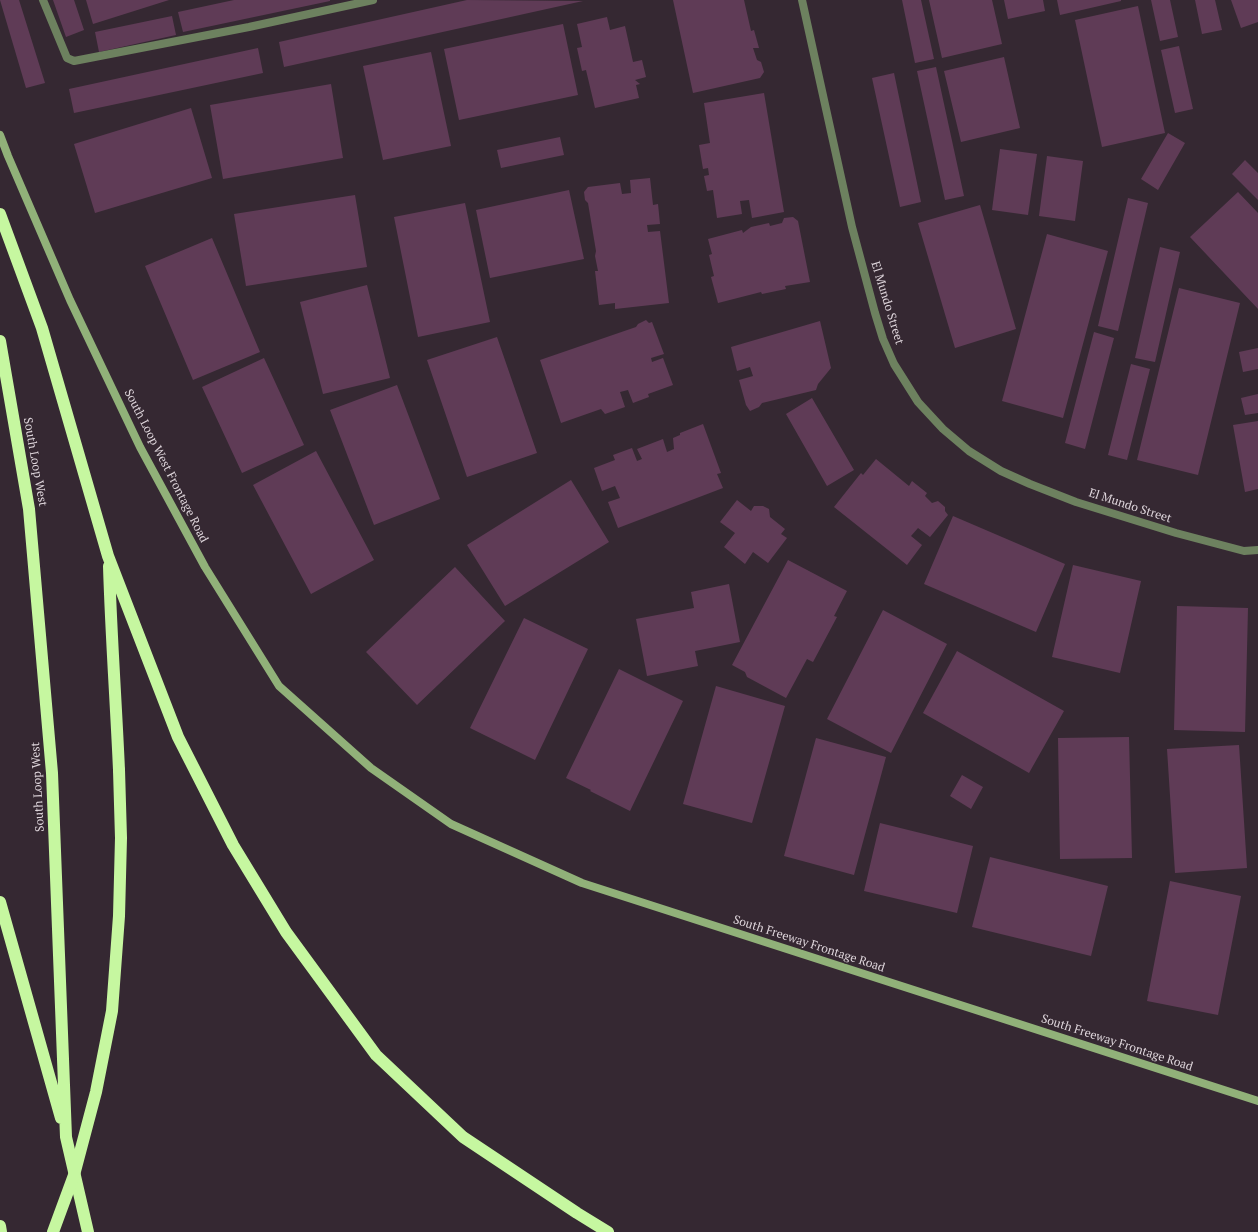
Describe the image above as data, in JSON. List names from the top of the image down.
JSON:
{
  "streets": {
    "highway": ["South Loop West"],
    "main road": ["South Loop West Frontage Road", "South Freeway Frontage Road"],
    "street": ["El Mundo Street"]
  },
  "crossings": [
    ["South Loop West Frontage Road", "South Freeway Frontage Road"]
  ]
}
